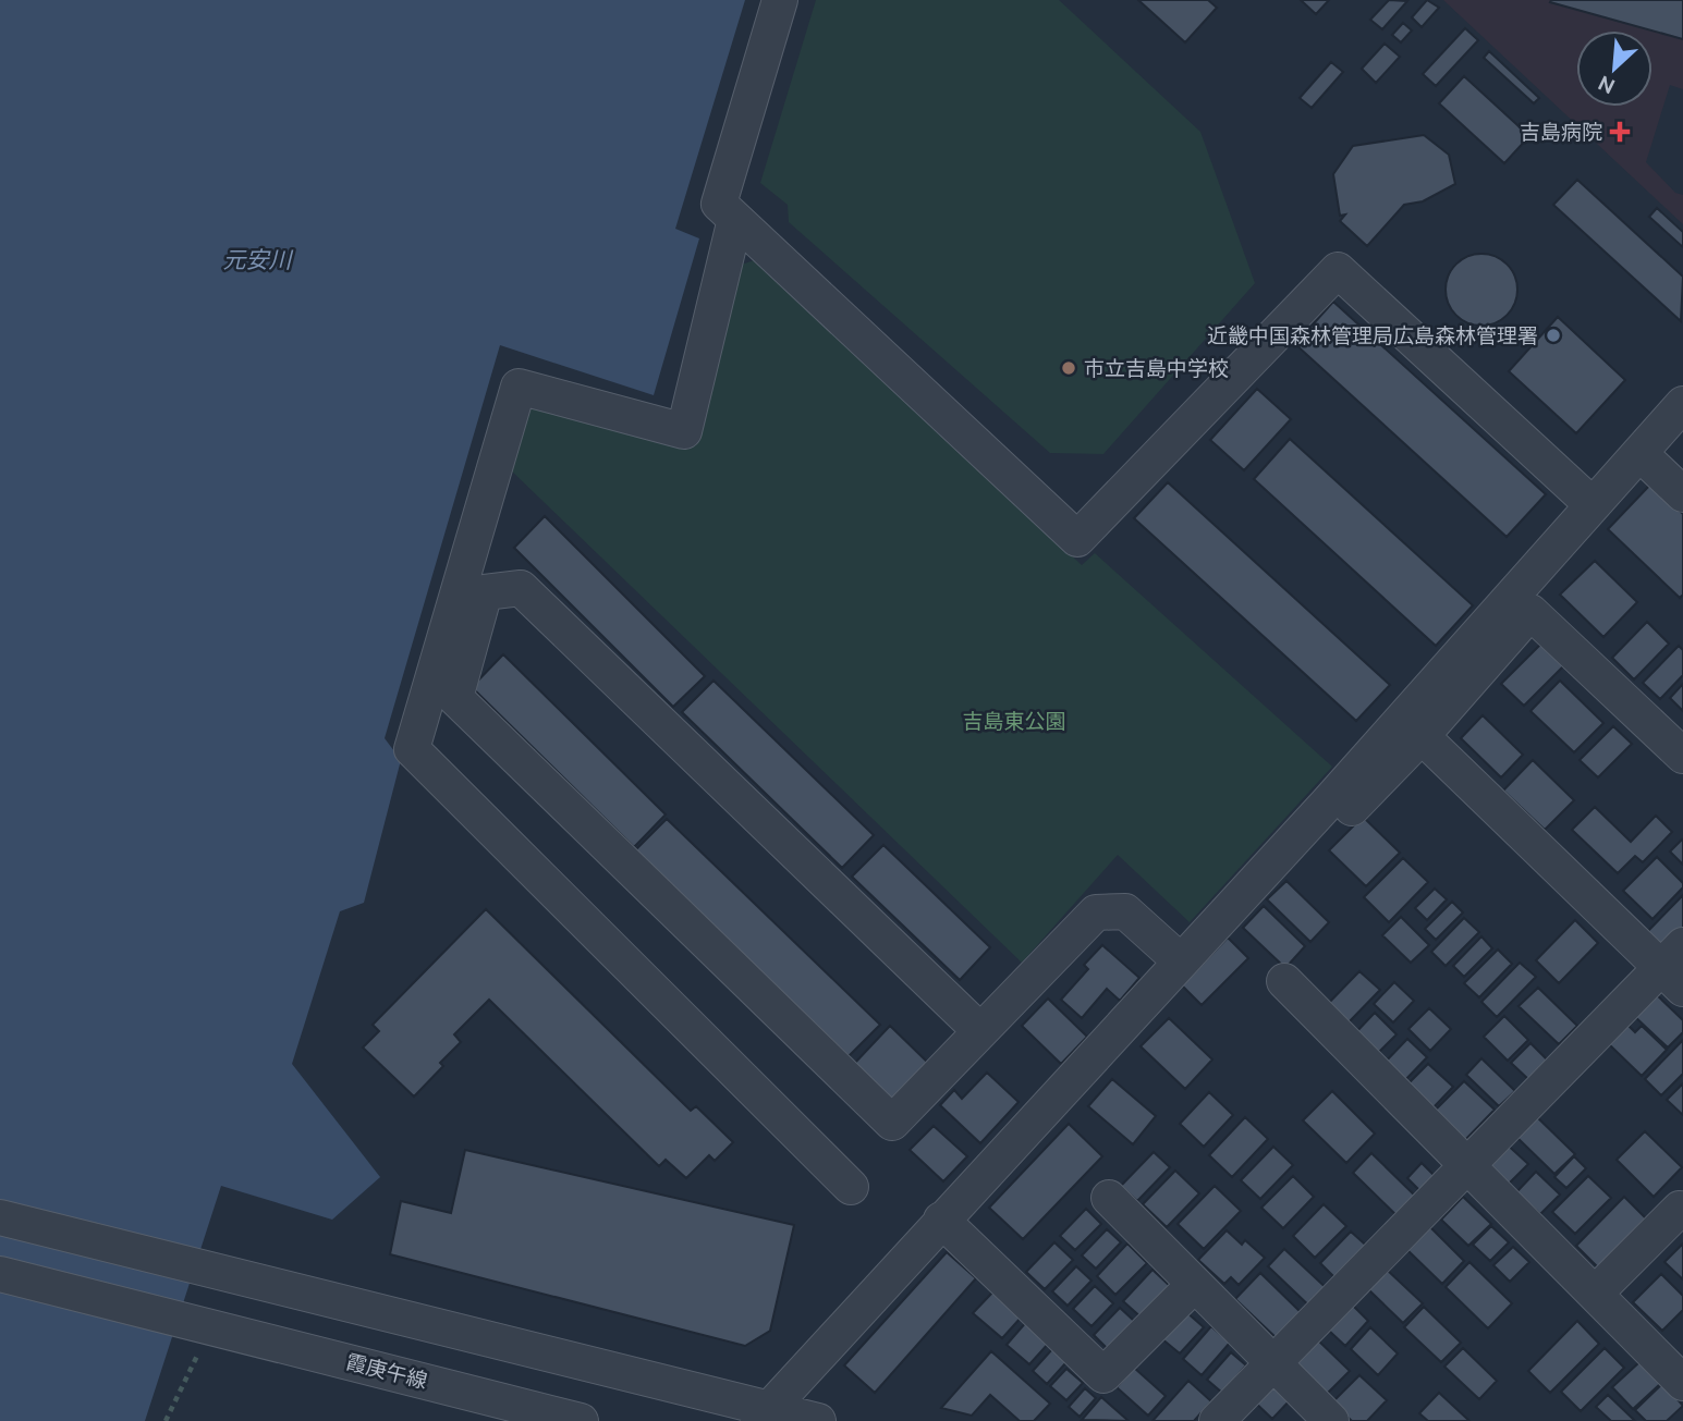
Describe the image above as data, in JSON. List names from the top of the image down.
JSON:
{
  "streets": {
    "street": ["霞庚午線"]
  },
  "water": ["元安川"],
  "parks": ["吉島東公園"],
  "places": {
    "health": ["吉島病院"],
    "other": ["近畿中国森林管理局広島森林管理署", "市立吉島中学校"]
  },
  "north": "bottom left"
}
